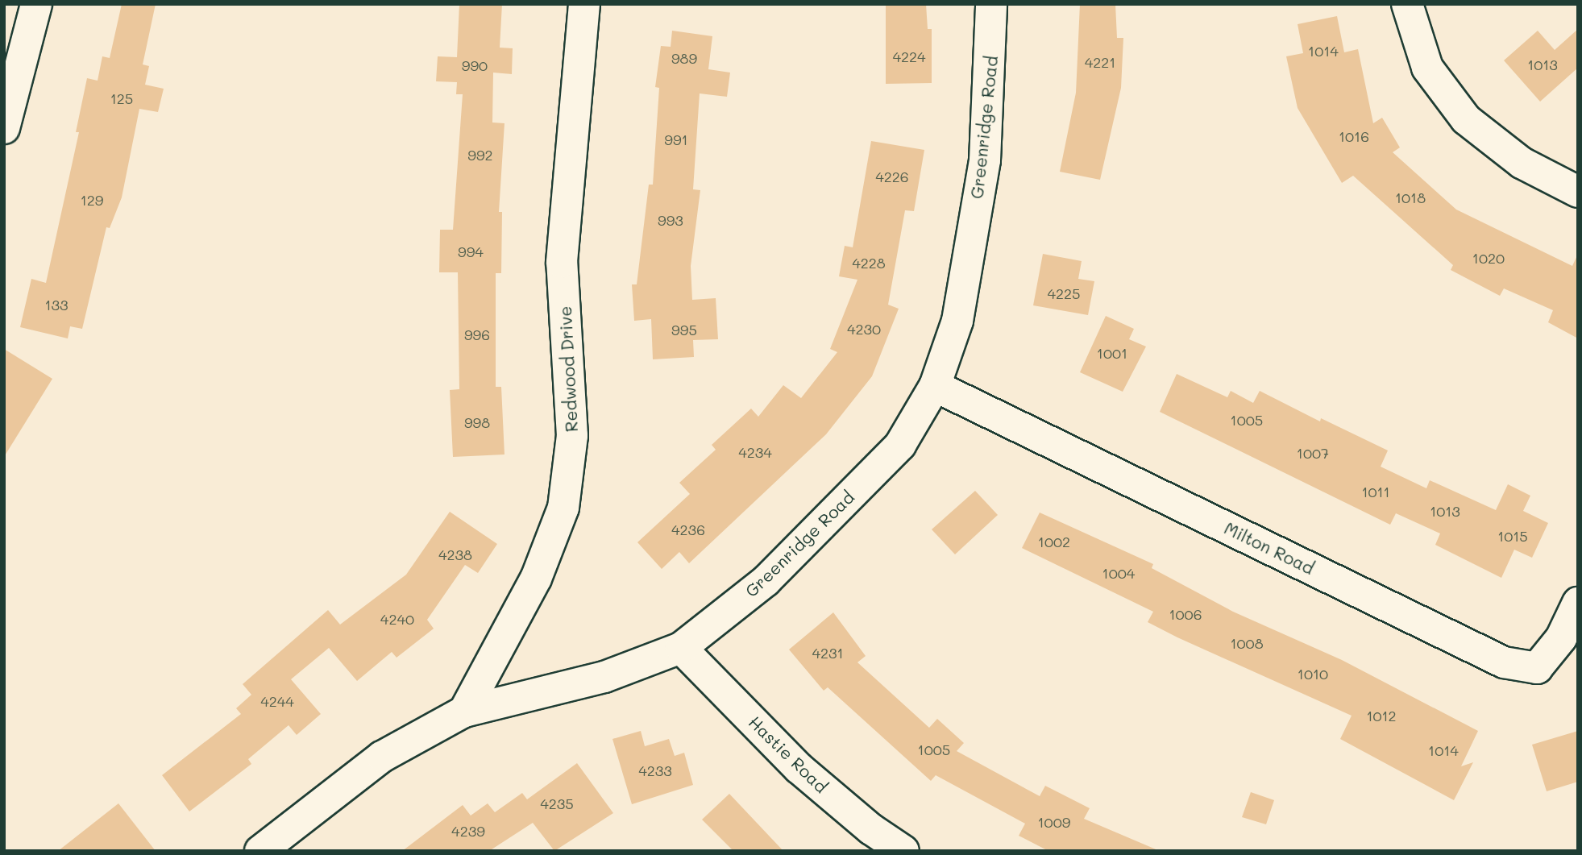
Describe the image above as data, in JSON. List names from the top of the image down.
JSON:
{
  "streets": {
    "street": [
      "Greenridge Road",
      "Redwood Drive",
      "Milton Road",
      "Hastie Road"
    ]
  },
  "crossings": [
    ["Greenridge Road", "Redwood Drive"],
    ["Greenridge Road", "Milton Road"],
    ["Greenridge Road", "Hastie Road"]
  ],
  "house_numbers": [
    "1014",
    "4224",
    "989",
    "4221",
    "1013",
    "990",
    "125",
    "1016",
    "991",
    "992",
    "4226",
    "1018",
    "129",
    "993",
    "994",
    "1020",
    "4228",
    "4225",
    "133",
    "4230",
    "995",
    "996",
    "1001",
    "1005",
    "998",
    "4234",
    "1007",
    "1011",
    "1013",
    "4236",
    "1015",
    "1002",
    "4238",
    "1004",
    "1006",
    "4240",
    "1008",
    "4231",
    "1010",
    "4244",
    "1012",
    "1005",
    "1014",
    "4233",
    "4235",
    "1009",
    "4239"
  ]
}
